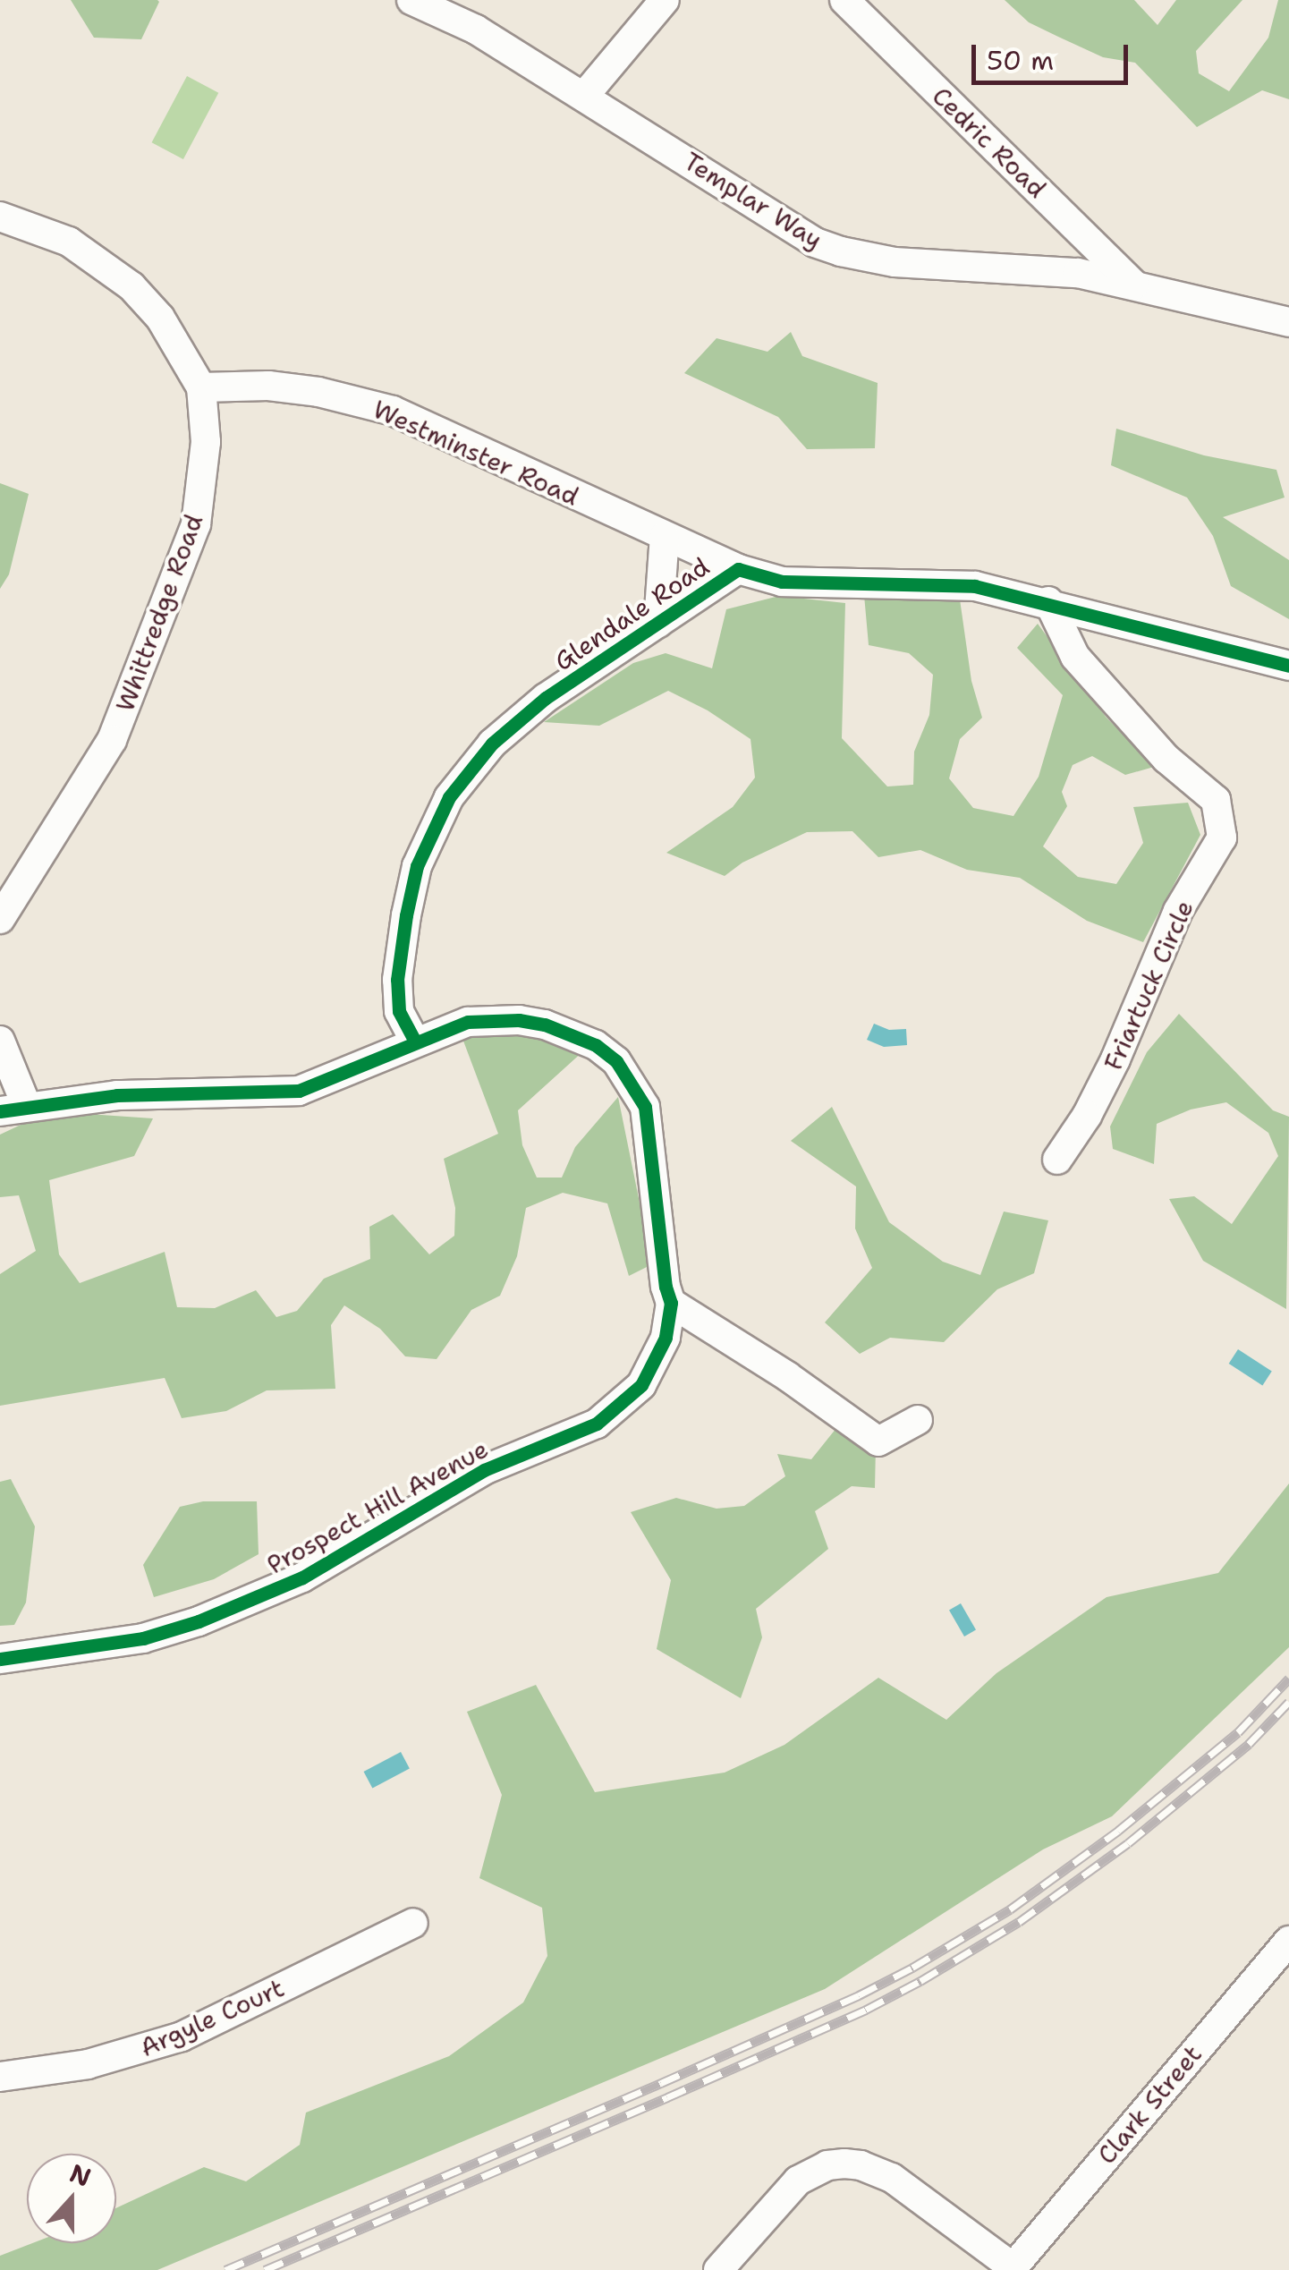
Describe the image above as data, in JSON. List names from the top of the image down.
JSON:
{
  "streets": {
    "street": [
      "Cedric Road",
      "Templar Way",
      "Westminster Road",
      "Whittredge Road",
      "Glendale Road",
      "Friartuck Circle",
      "Prospect Hill Avenue",
      "Argyle Court",
      "Clark Street"
    ]
  },
  "crossings": [
    ["Cedric Road", "Templar Way"],
    ["Westminster Road", "Whittredge Road"],
    ["Westminster Road", "Glendale Road"],
    ["Glendale Road", "Friartuck Circle"],
    ["Glendale Road", "Prospect Hill Avenue"]
  ],
  "scale_bar": "50 m",
  "north": "top"
}
